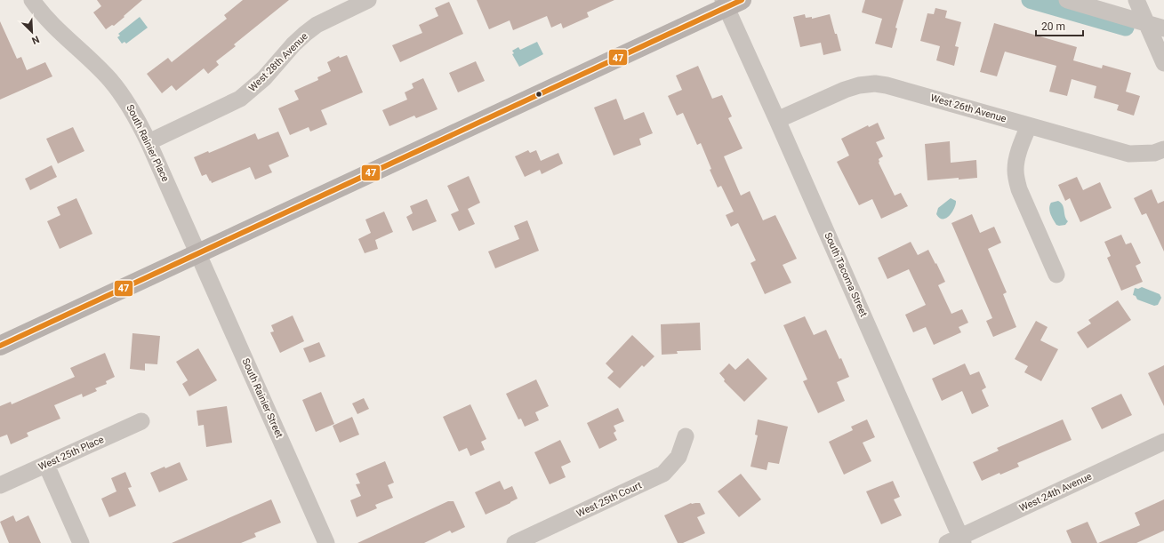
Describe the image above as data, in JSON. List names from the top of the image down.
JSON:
{
  "streets": {
    "street": [
      "West 28th Avenue",
      "West 26th Avenue",
      "South Rainier Place",
      "South Tacoma Street",
      "South Rainier Street",
      "West 25th Place",
      "West 24th Avenue",
      "West 25th Court"
    ]
  },
  "crossings": [
    ["West 28th Avenue", "South Rainier Place"],
    ["West 26th Avenue", "South Tacoma Street"],
    ["South Rainier Place", "South Rainier Street"],
    ["South Tacoma Street", "West 24th Avenue"]
  ],
  "lines": ["transit line 47"],
  "scale_bar": "20 m",
  "north": "bottom right"
}
